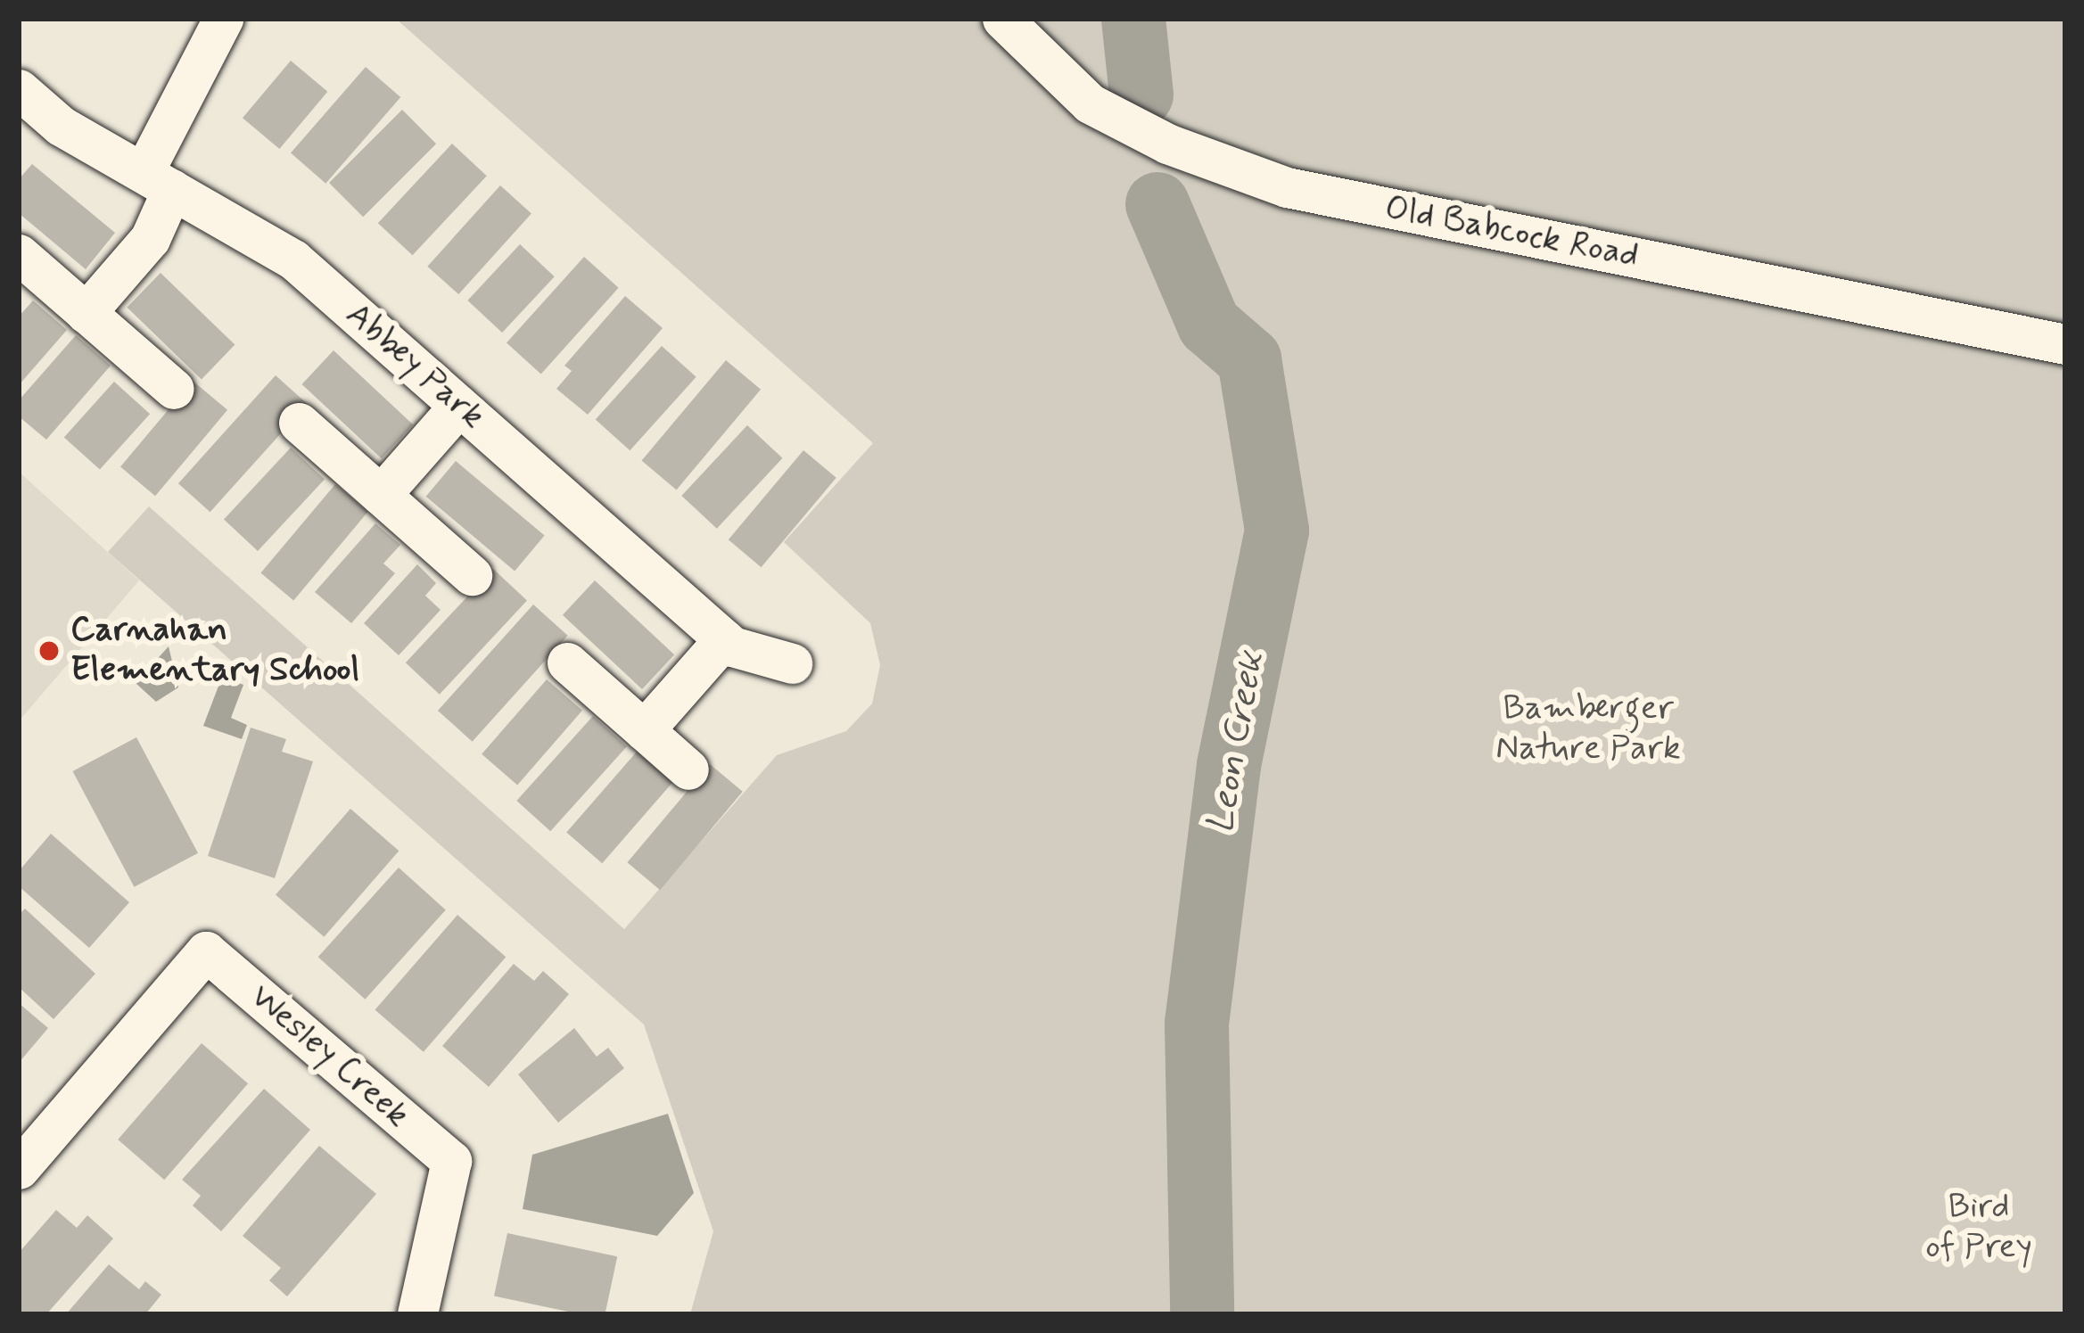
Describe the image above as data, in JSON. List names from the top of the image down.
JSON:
{
  "streets": {
    "street": ["Old Babcock Road", "Abbey Park", "Wesley Creek"]
  },
  "water": ["Leon Creek"],
  "parks": ["Bamberger Nature Park", "Bird of Prey"],
  "places": ["Carnahan Elementary School"]
}
